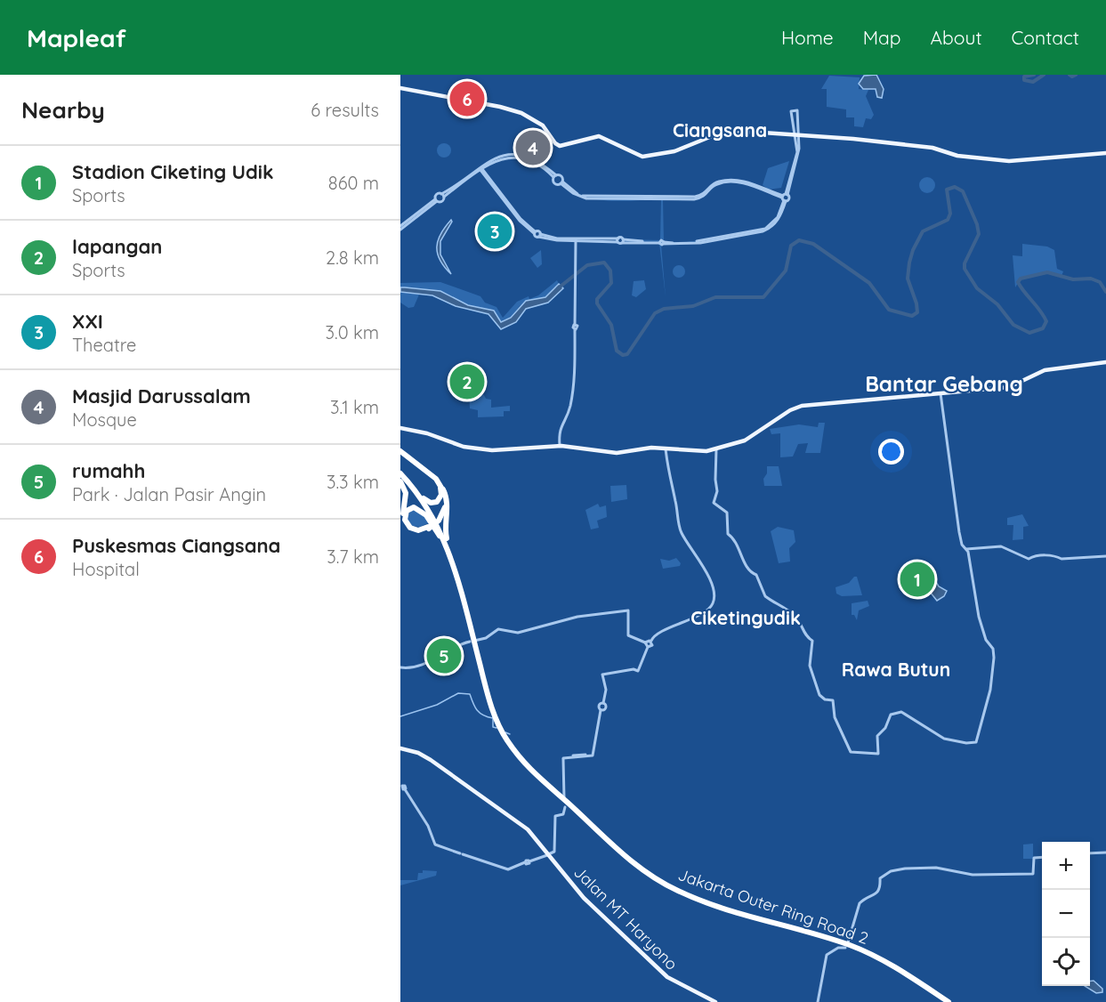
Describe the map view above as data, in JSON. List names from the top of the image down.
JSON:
{
  "streets": {
    "highway": ["Jakarta Outer Ring Road 2"],
    "main road": ["Jalan MT Haryono"]
  },
  "districts": [
    "Ciangsana",
    "Bantar Gebang",
    "Ciketingudik",
    "Rawa Butun"
  ],
  "page": {
    "header": "Mapleaf",
    "nav": [
      "Home",
      "Map",
      "About",
      "Contact"
    ],
    "heading": ["Nearby", "6 results"],
    "pins": [
      "6",
      "4",
      "3",
      "2",
      "1",
      "5"
    ],
    "list": [
      {
        "mark": "1",
        "name": "Stadion Ciketing Udik",
        "note": "Sports",
        "value": "860 m"
      },
      {
        "mark": "2",
        "name": "lapangan",
        "note": "Sports",
        "value": "2.8 km"
      },
      {
        "mark": "3",
        "name": "XXI",
        "note": "Theatre",
        "value": "3.0 km"
      },
      {
        "mark": "4",
        "name": "Masjid Darussalam",
        "note": "Mosque",
        "value": "3.1 km"
      },
      {
        "mark": "5",
        "name": "rumahh",
        "note": "Park · Jalan Pasir Angin",
        "value": "3.3 km"
      },
      {
        "mark": "6",
        "name": "Puskesmas Ciangsana",
        "note": "Hospital",
        "value": "3.7 km"
      }
    ],
    "map_buttons": ["+", "−"]
  }
}
